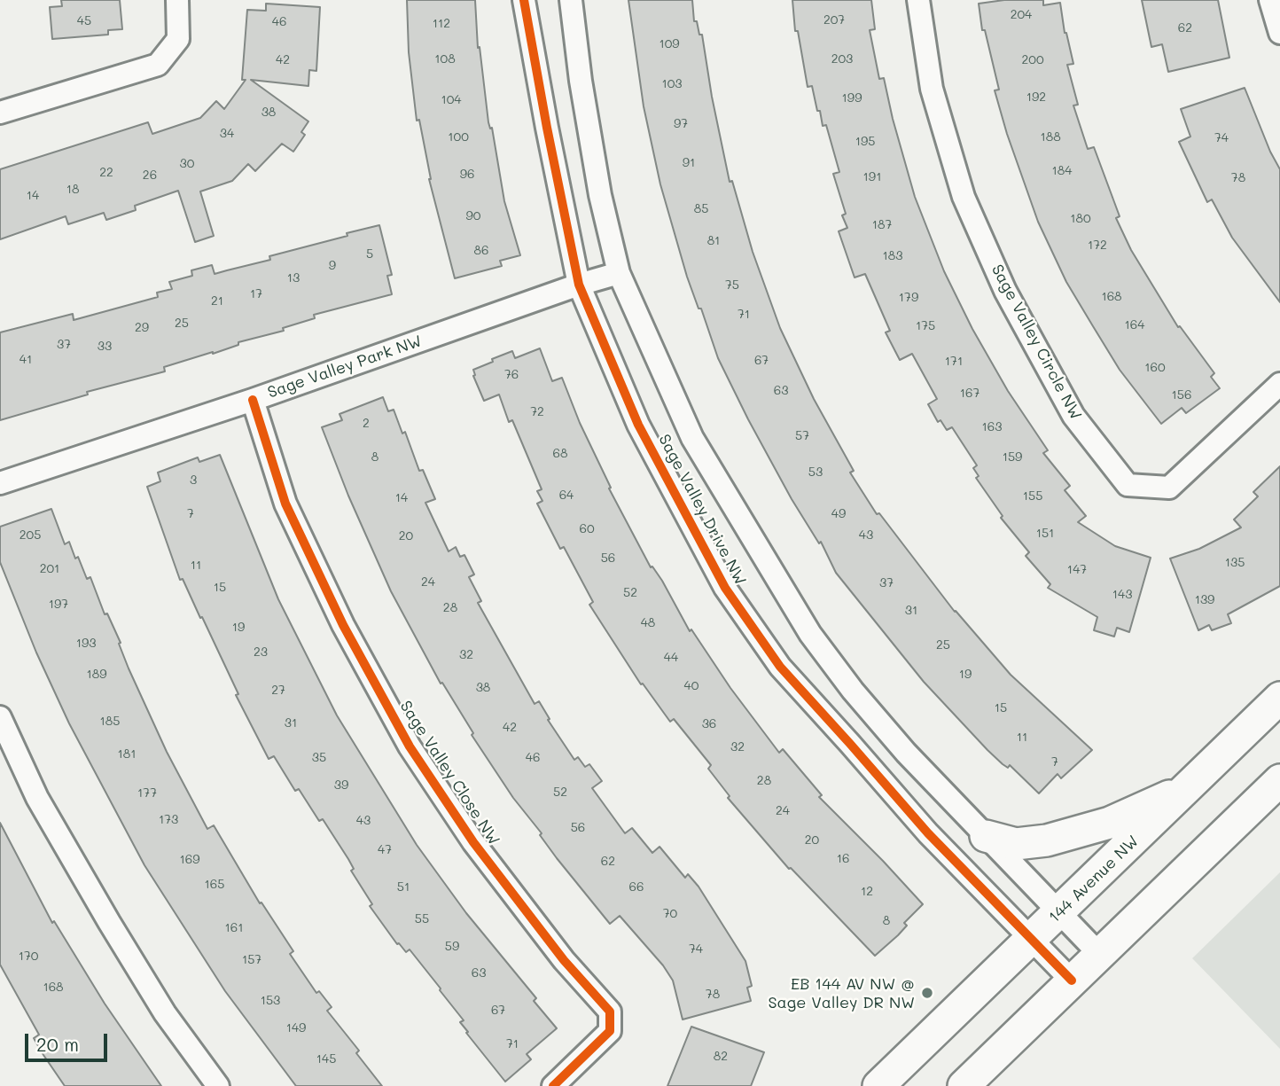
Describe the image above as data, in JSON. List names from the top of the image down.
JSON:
{
  "streets": {
    "main road": ["144 Avenue NW"],
    "street": [
      "Sage Valley Circle NW",
      "Sage Valley Park NW",
      "Sage Valley Drive NW",
      "Sage Valley Close NW"
    ]
  },
  "crossings": [
    ["Sage Valley Park NW", "Sage Valley Drive NW"],
    ["Sage Valley Park NW", "Sage Valley Close NW"],
    ["Sage Valley Drive NW", "144 Avenue NW"]
  ],
  "places": ["EB 144 AV NW @ Sage Valley DR NW"],
  "house_numbers": [
    "204",
    "207",
    "45",
    "46",
    "112",
    "62",
    "109",
    "108",
    "203",
    "42",
    "200",
    "103",
    "192",
    "199",
    "104",
    "38",
    "97",
    "34",
    "100",
    "188",
    "74",
    "195",
    "91",
    "30",
    "184",
    "22",
    "96",
    "26",
    "191",
    "78",
    "18",
    "14",
    "85",
    "90",
    "180",
    "187",
    "81",
    "172",
    "86",
    "5",
    "183",
    "9",
    "13",
    "75",
    "17",
    "168",
    "179",
    "21",
    "71",
    "25",
    "164",
    "175",
    "29",
    "37",
    "33",
    "41",
    "67",
    "171",
    "160",
    "76",
    "63",
    "167",
    "156",
    "72",
    "2",
    "163",
    "57",
    "68",
    "8",
    "159",
    "53",
    "3",
    "64",
    "155",
    "14",
    "7",
    "49",
    "60",
    "151",
    "205",
    "43",
    "20",
    "56",
    "135",
    "11",
    "201",
    "147",
    "24",
    "37",
    "15",
    "52",
    "143",
    "139",
    "197",
    "28",
    "31",
    "48",
    "19",
    "193",
    "25",
    "23",
    "32",
    "44",
    "189",
    "19",
    "40",
    "38",
    "27",
    "15",
    "185",
    "31",
    "36",
    "42",
    "11",
    "32",
    "181",
    "35",
    "46",
    "7",
    "28",
    "39",
    "52",
    "177",
    "24",
    "173",
    "43",
    "56",
    "20",
    "47",
    "16",
    "169",
    "62",
    "165",
    "51",
    "66",
    "12",
    "70",
    "55",
    "8",
    "161",
    "59",
    "74",
    "170",
    "157",
    "63",
    "168",
    "78",
    "153",
    "67",
    "149",
    "71",
    "82",
    "145"
  ],
  "scale_bar": "20 m"
}
